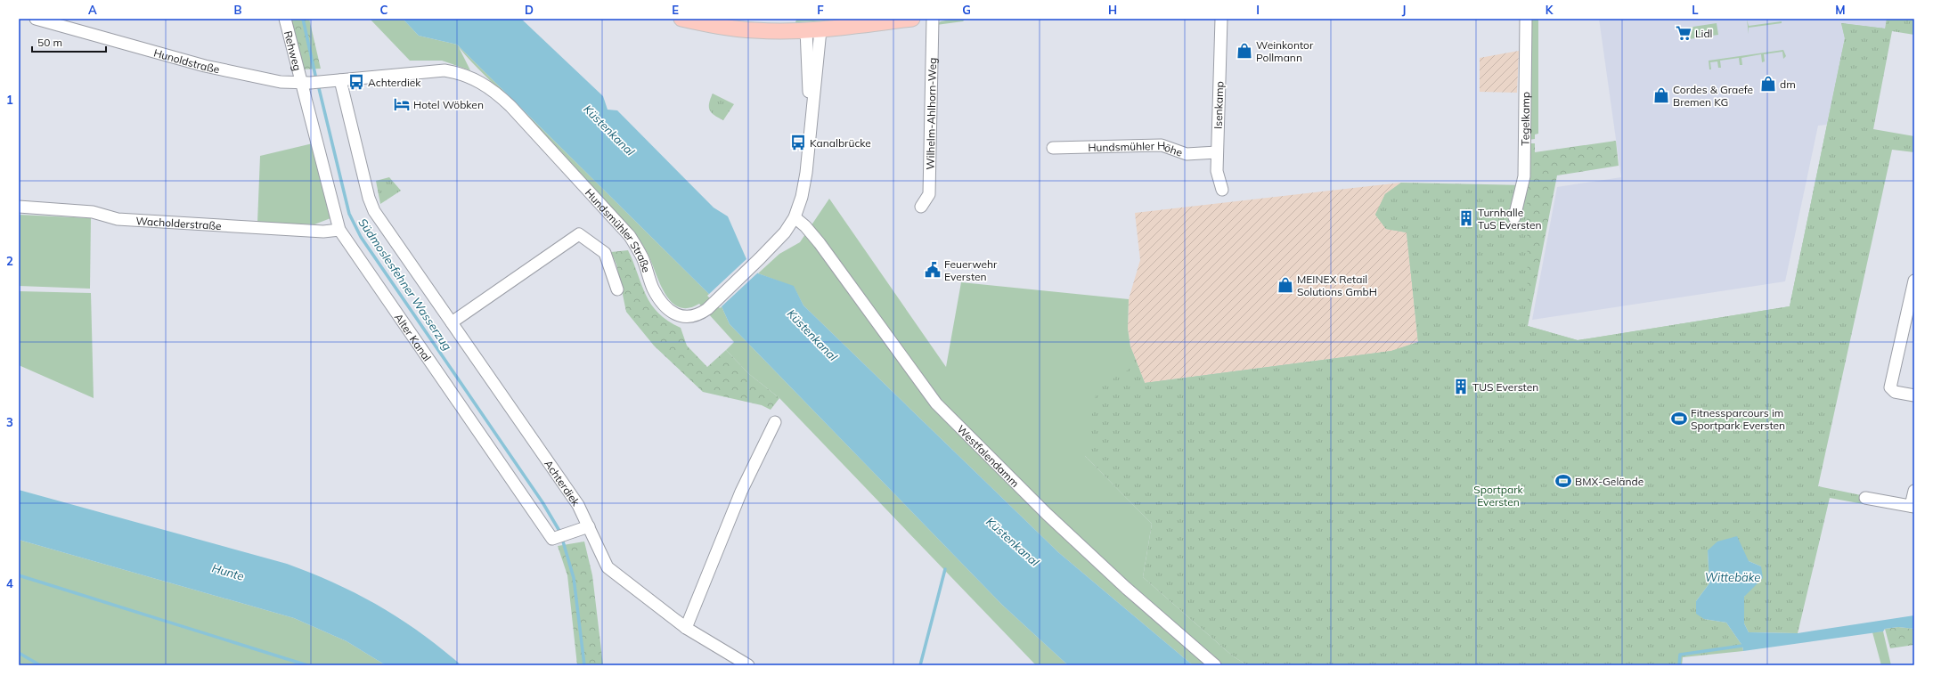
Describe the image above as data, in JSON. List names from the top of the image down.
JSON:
{
  "streets": {
    "street": [
      "Rehweg",
      "Hunoldstraße",
      "Isenkamp",
      "Wilhelm-Ahlhorn-Weg",
      "Tegelkamp",
      "Hundsmühler Höhe",
      "Wacholderstraße",
      "Hundsmühler Straße",
      "Alter Kanal",
      "Westfalendamm",
      "Achterdiek"
    ]
  },
  "crossings": [
    ["Rehweg", "Hunoldstraße"],
    ["Rehweg", "Hundsmühler Straße"],
    ["Rehweg", "Alter Kanal"],
    ["Hunoldstraße", "Hundsmühler Straße"],
    ["Hunoldstraße", "Alter Kanal"],
    ["Isenkamp", "Hundsmühler Höhe"],
    ["Wacholderstraße", "Alter Kanal"],
    ["Hundsmühler Straße", "Alter Kanal"],
    ["Hundsmühler Straße", "Westfalendamm"],
    ["Hundsmühler Straße", "Achterdiek"],
    ["Alter Kanal", "Achterdiek"]
  ],
  "water": [
    "Küstenkanal",
    "Südmoslesfehner Wasserzug",
    "Hunte",
    "Wittebäke"
  ],
  "parks": ["Sportpark Eversten"],
  "places": {
    "supermarket": ["Lidl"],
    "shop": [
      "Weinkontor Pollmann",
      "dm",
      "Cordes & Graefe Bremen KG",
      "MEINEX Retail Solutions GmbH"
    ],
    "bus stop": ["Achterdiek", "Kanalbrücke"],
    "hotel": ["Hotel Wöbken"],
    "building": ["Turnhalle TuS Eversten", "TUS Eversten"],
    "public building": ["Feuerwehr Eversten"],
    "sports": ["Fitnessparcours im Sportpark Eversten", "BMX-Gelände"]
  },
  "scale_bar": "50 m",
  "grid": {
    "columns": [
      "A",
      "B",
      "C",
      "D",
      "E",
      "F",
      "G",
      "H",
      "I",
      "J",
      "K",
      "L",
      "M"
    ],
    "rows": [
      "1",
      "2",
      "3",
      "4"
    ]
  }
}
